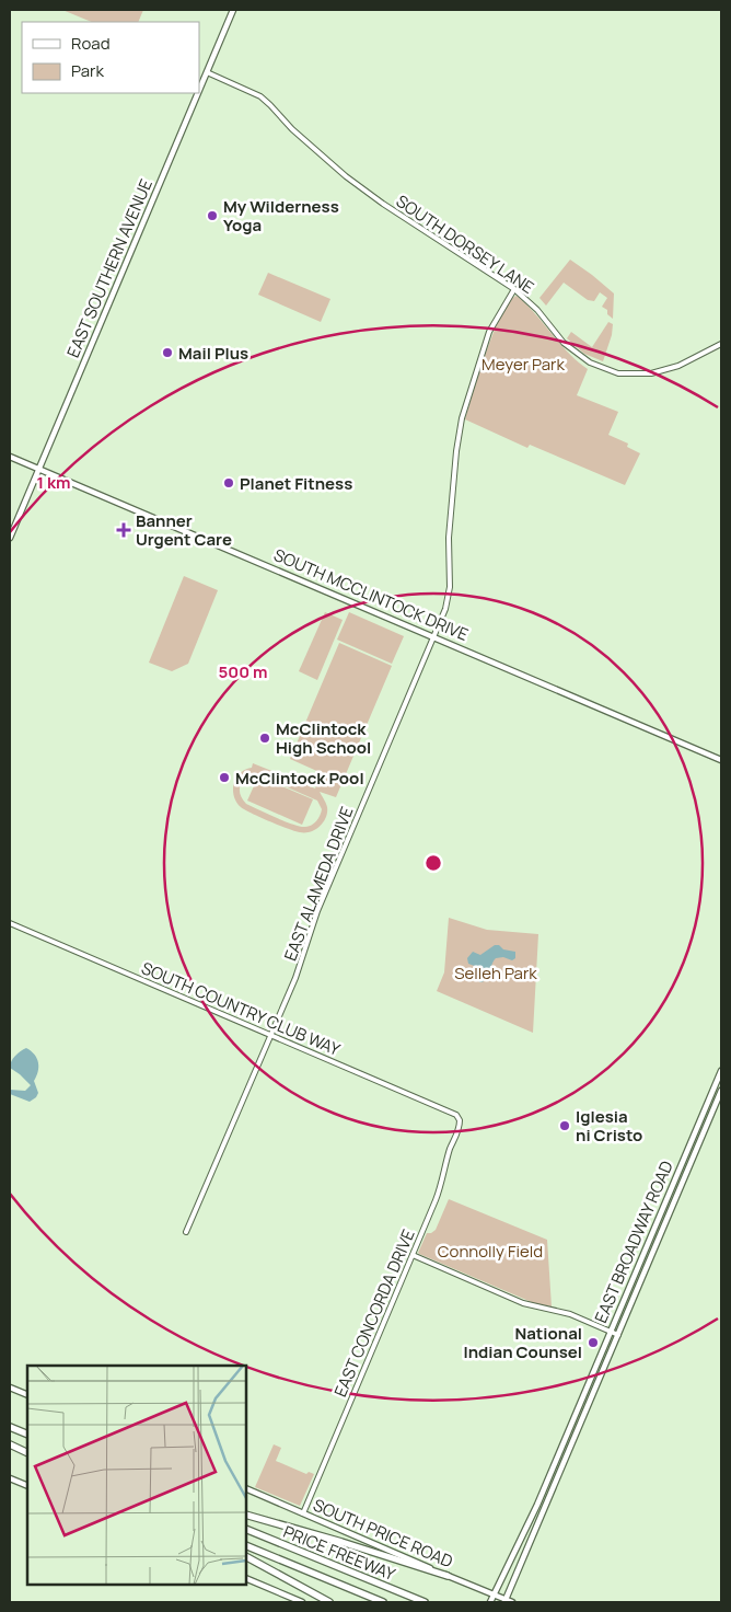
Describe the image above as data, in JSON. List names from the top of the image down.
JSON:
{
  "streets": {
    "highway": ["PRICE FREEWAY"],
    "main road": [
      "EAST SOUTHERN AVENUE",
      "SOUTH MCCLINTOCK DRIVE",
      "EAST BROADWAY ROAD",
      "SOUTH PRICE ROAD"
    ],
    "street": [
      "SOUTH DORSEY LANE",
      "EAST ALAMEDA DRIVE",
      "SOUTH COUNTRY CLUB WAY",
      "EAST CONCORDA DRIVE"
    ]
  },
  "crossings": [
    ["SOUTH DORSEY LANE", "EAST SOUTHERN AVENUE"],
    ["SOUTH DORSEY LANE", "EAST ALAMEDA DRIVE"],
    ["EAST SOUTHERN AVENUE", "SOUTH MCCLINTOCK DRIVE"],
    ["SOUTH MCCLINTOCK DRIVE", "EAST ALAMEDA DRIVE"],
    ["EAST ALAMEDA DRIVE", "SOUTH COUNTRY CLUB WAY"],
    ["SOUTH COUNTRY CLUB WAY", "EAST CONCORDA DRIVE"],
    ["EAST BROADWAY ROAD", "SOUTH PRICE ROAD"],
    ["EAST CONCORDA DRIVE", "SOUTH PRICE ROAD"]
  ],
  "parks": ["Meyer Park", "Selleh Park", "Connolly Field"],
  "places": {
    "other": [
      "My Wilderness Yoga",
      "Mail Plus",
      "Planet Fitness",
      "McClintock High School",
      "McClintock Pool",
      "Iglesia ni Cristo",
      "National Indian Counsel"
    ],
    "health": ["Banner Urgent Care"]
  },
  "legend": ["Road", "Park"],
  "rings": ["1 km", "500 m"]
}
